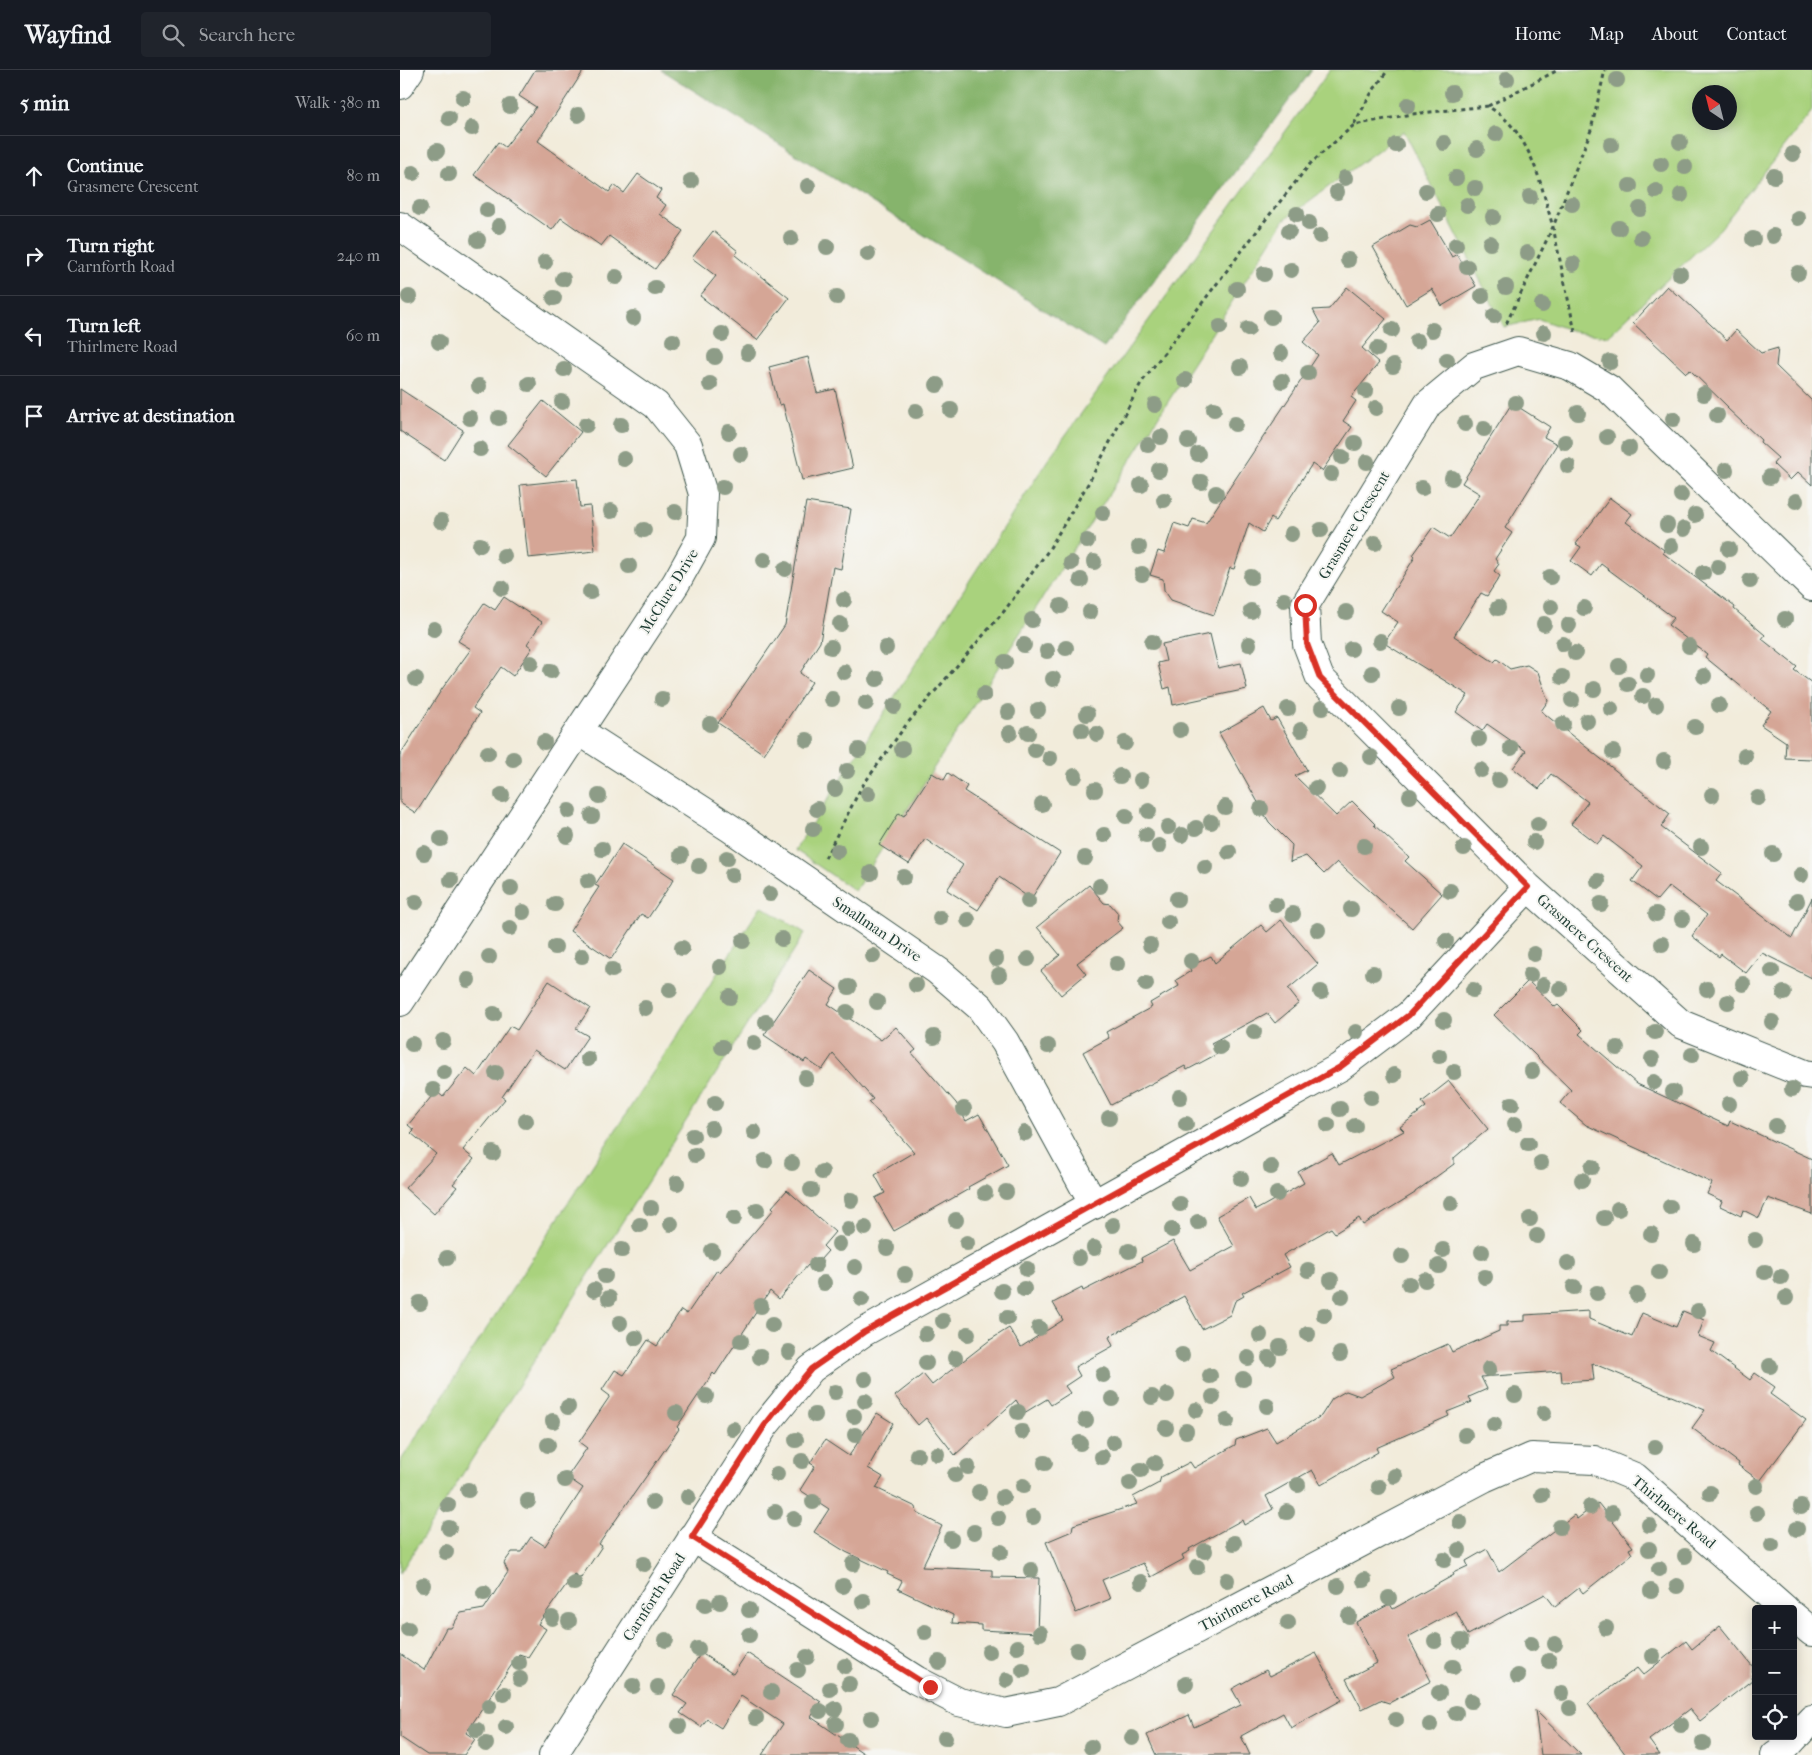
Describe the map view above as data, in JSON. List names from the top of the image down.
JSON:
{
  "streets": {
    "street": [
      "Grasmere Crescent",
      "McClure Drive",
      "Smallman Drive",
      "Thirlmere Road",
      "Carnforth Road"
    ]
  },
  "crossings": [
    ["Grasmere Crescent", "Carnforth Road"],
    ["McClure Drive", "Smallman Drive"],
    ["Smallman Drive", "Carnforth Road"],
    ["Thirlmere Road", "Carnforth Road"]
  ],
  "north": "top left",
  "page": {
    "header": "Wayfind",
    "search": "Search here",
    "nav": [
      "Home",
      "Map",
      "About",
      "Contact"
    ],
    "heading": ["5 min", "Walk · 380 m"],
    "list": [
      ["Continue", "Grasmere Crescent", "80 m"],
      ["Turn right", "Carnforth Road", "240 m"],
      ["Turn left", "Thirlmere Road", "60 m"],
      "Arrive at destination"
    ],
    "map_buttons": ["+", "−"]
  }
}
